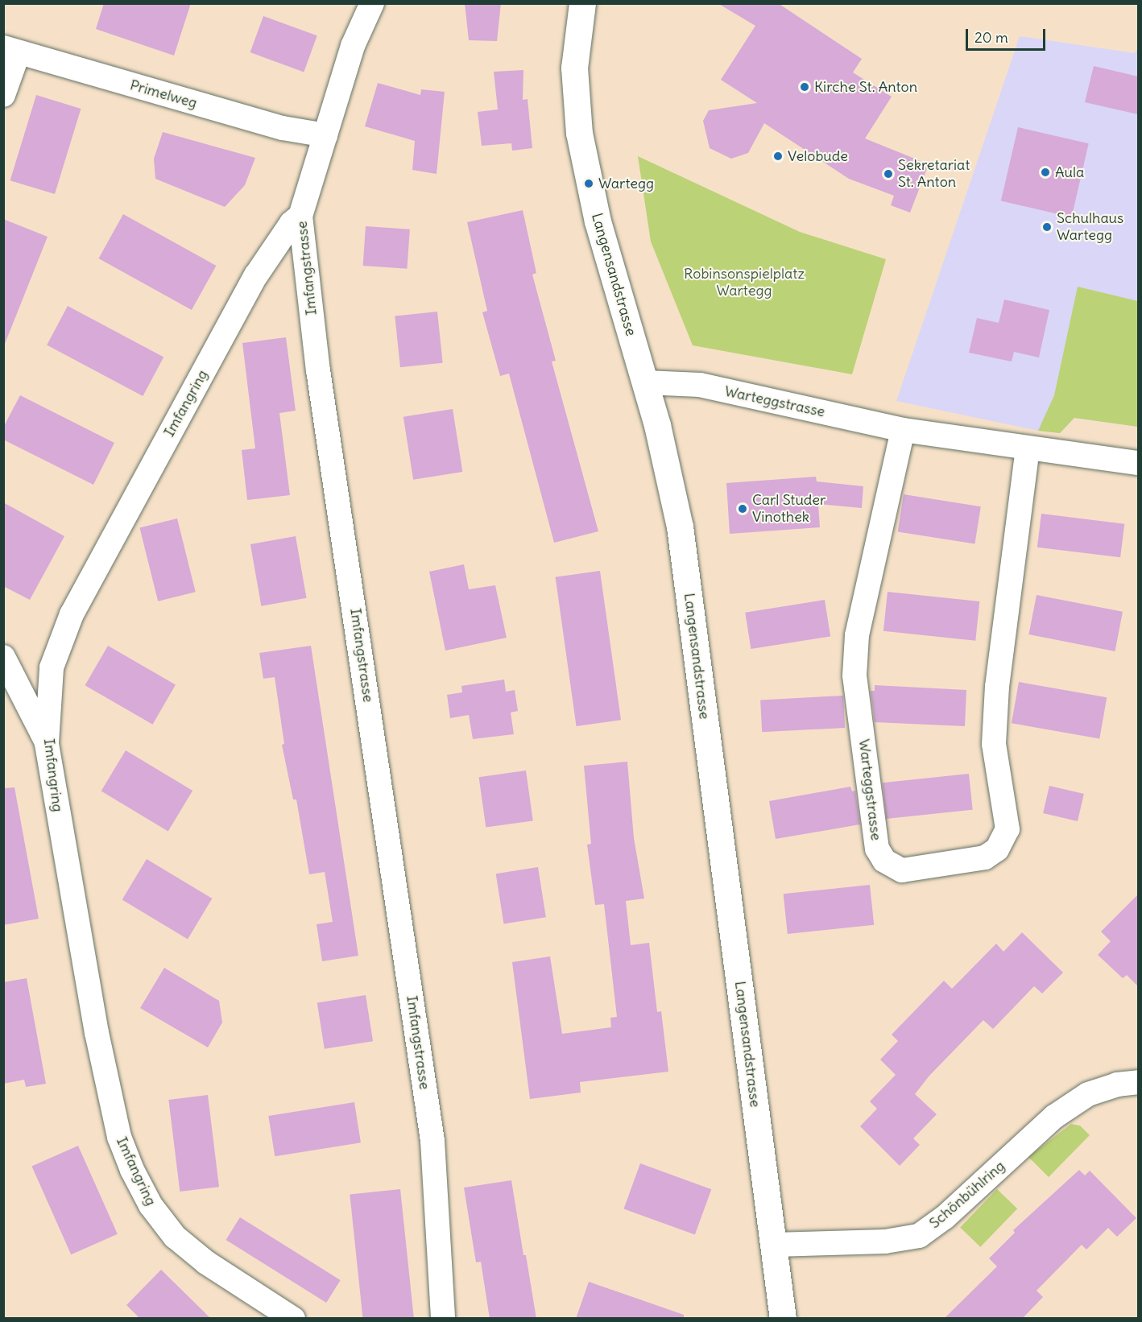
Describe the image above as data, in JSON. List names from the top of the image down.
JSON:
{
  "streets": {
    "street": [
      "Primelweg",
      "Imfangstrasse",
      "Langensandstrasse",
      "Warteggstrasse",
      "Imfangring",
      "Schönbühlring"
    ]
  },
  "crossings": [
    ["Primelweg", "Imfangstrasse"],
    ["Imfangstrasse", "Imfangring"],
    ["Langensandstrasse", "Warteggstrasse"],
    ["Langensandstrasse", "Schönbühlring"]
  ],
  "parks": ["Robinsonspielplatz Wartegg"],
  "places": [
    "Kirche St. Anton",
    "Velobude",
    "Aula",
    "Sekretariat St. Anton",
    "Wartegg",
    "Schulhaus Wartegg",
    "Carl Studer Vinothek"
  ],
  "scale_bar": "20 m"
}
